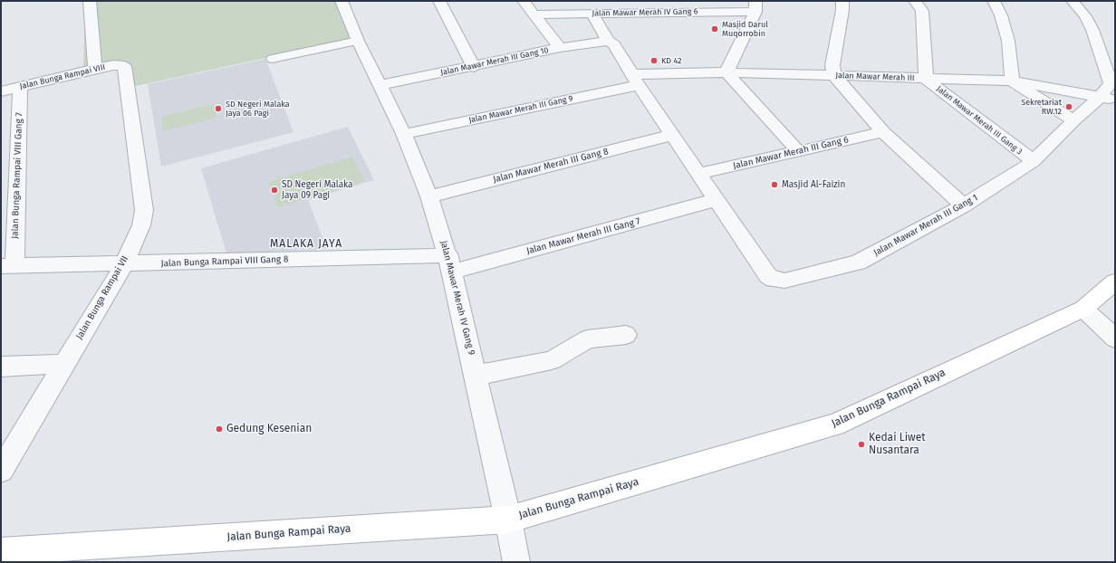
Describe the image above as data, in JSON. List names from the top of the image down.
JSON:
{
  "streets": {
    "street": [
      "Jalan Mawar Merah IV Gang 6",
      "Jalan Mawar Merah III Gang 10",
      "Jalan Bunga Rampai VIII",
      "Jalan Mawar Merah III",
      "Jalan Mawar Merah III Gang 9",
      "Jalan Mawar Merah III Gang 3",
      "Jalan Mawar Merah III Gang 6",
      "Jalan Mawar Merah III Gang 8",
      "Jalan Bunga Rampai VIII Gang 7",
      "Jalan Mawar Merah III Gang 1",
      "Jalan Mawar Merah III Gang 7",
      "Jalan Bunga Rampai VIII Gang 8",
      "Jalan Bunga Rampai VII",
      "Jalan Mawar Merah IV Gang 9",
      "Jalan Bunga Rampai Raya"
    ]
  },
  "crossings": [
    ["Jalan Mawar Merah III Gang 10", "Jalan Mawar Merah IV Gang 9"],
    ["Jalan Bunga Rampai VIII", "Jalan Bunga Rampai VIII Gang 7"],
    ["Jalan Bunga Rampai VIII", "Jalan Bunga Rampai VII"],
    ["Jalan Mawar Merah III", "Jalan Mawar Merah III Gang 9"],
    ["Jalan Mawar Merah III", "Jalan Mawar Merah III Gang 3"],
    ["Jalan Mawar Merah III", "Jalan Mawar Merah III Gang 1"],
    ["Jalan Mawar Merah III Gang 9", "Jalan Mawar Merah IV Gang 9"],
    ["Jalan Mawar Merah III Gang 3", "Jalan Mawar Merah III Gang 1"],
    ["Jalan Mawar Merah III Gang 8", "Jalan Mawar Merah IV Gang 9"],
    ["Jalan Bunga Rampai VIII Gang 7", "Jalan Bunga Rampai VIII Gang 8"],
    ["Jalan Mawar Merah III Gang 1", "Jalan Mawar Merah III Gang 7"],
    ["Jalan Mawar Merah III Gang 7", "Jalan Bunga Rampai VIII Gang 8"],
    ["Jalan Mawar Merah III Gang 7", "Jalan Mawar Merah IV Gang 9"],
    ["Jalan Bunga Rampai VIII Gang 8", "Jalan Bunga Rampai VII"],
    ["Jalan Bunga Rampai VIII Gang 8", "Jalan Mawar Merah IV Gang 9"],
    ["Jalan Mawar Merah IV Gang 9", "Jalan Bunga Rampai Raya"]
  ],
  "districts": ["MALAKA JAYA"],
  "places": [
    "Masjid Darul Muqorrobin",
    "KD 42",
    "Sekretariat RW.12",
    "SD Negeri Malaka Jaya 06 Pagi",
    "Masjid Al-Faizin",
    "SD Negeri Malaka Jaya 09 Pagi",
    "Gedung Kesenian",
    "Kedai Liwet Nusantara"
  ]
}
